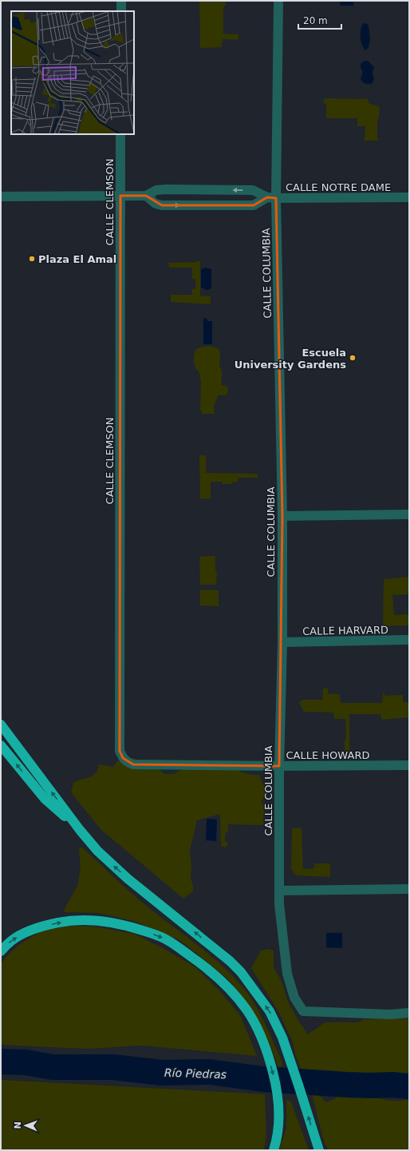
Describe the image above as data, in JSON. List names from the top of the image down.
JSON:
{
  "streets": {
    "street": [
      "CALLE NOTRE DAME",
      "CALLE CLEMSON",
      "CALLE COLUMBIA",
      "CALLE HARVARD",
      "CALLE HOWARD"
    ]
  },
  "crossings": [
    ["CALLE NOTRE DAME", "CALLE COLUMBIA"],
    ["CALLE CLEMSON", "CALLE HOWARD"],
    ["CALLE COLUMBIA", "CALLE HARVARD"],
    ["CALLE COLUMBIA", "CALLE HOWARD"]
  ],
  "water": ["Río Piedras"],
  "places": ["Plaza El Amal", "Escuela University Gardens"],
  "scale_bar": "20 m",
  "north": "left"
}
